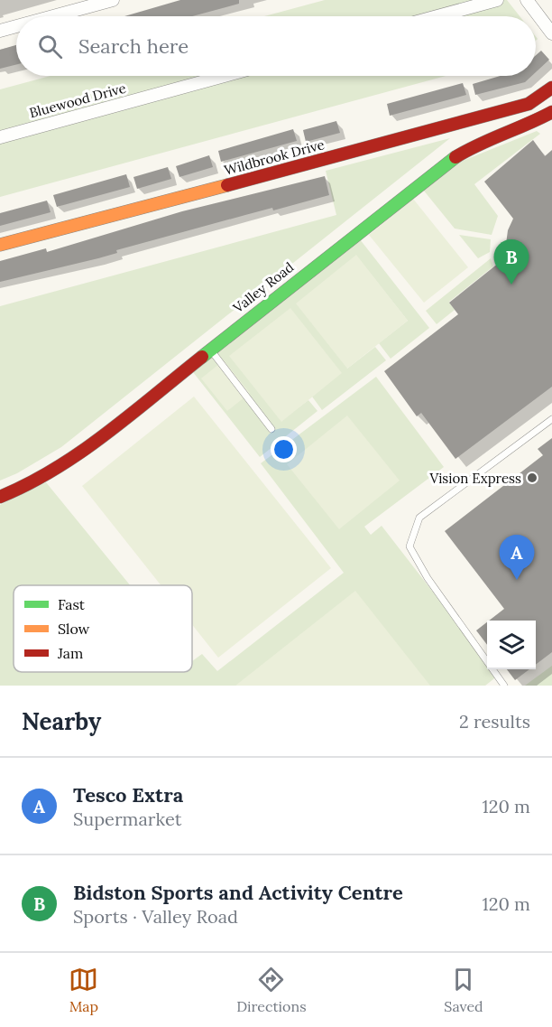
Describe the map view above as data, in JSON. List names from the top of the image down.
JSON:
{
  "streets": {
    "street": ["Bluewood Drive", "Wildbrook Drive", "Valley Road"]
  },
  "places": ["Vision Express"],
  "legend": ["Fast", "Slow", "Jam"],
  "page": {
    "search": "Search here",
    "pins": ["B", "A"],
    "heading": ["Nearby", "2 results"],
    "list": [
      {
        "mark": "A",
        "name": "Tesco Extra",
        "note": "Supermarket",
        "value": "120 m"
      },
      {
        "mark": "B",
        "name": "Bidston Sports and Activity Centre",
        "note": "Sports · Valley Road",
        "value": "120 m"
      }
    ],
    "nav": ["Map", "Directions", "Saved"]
  }
}
